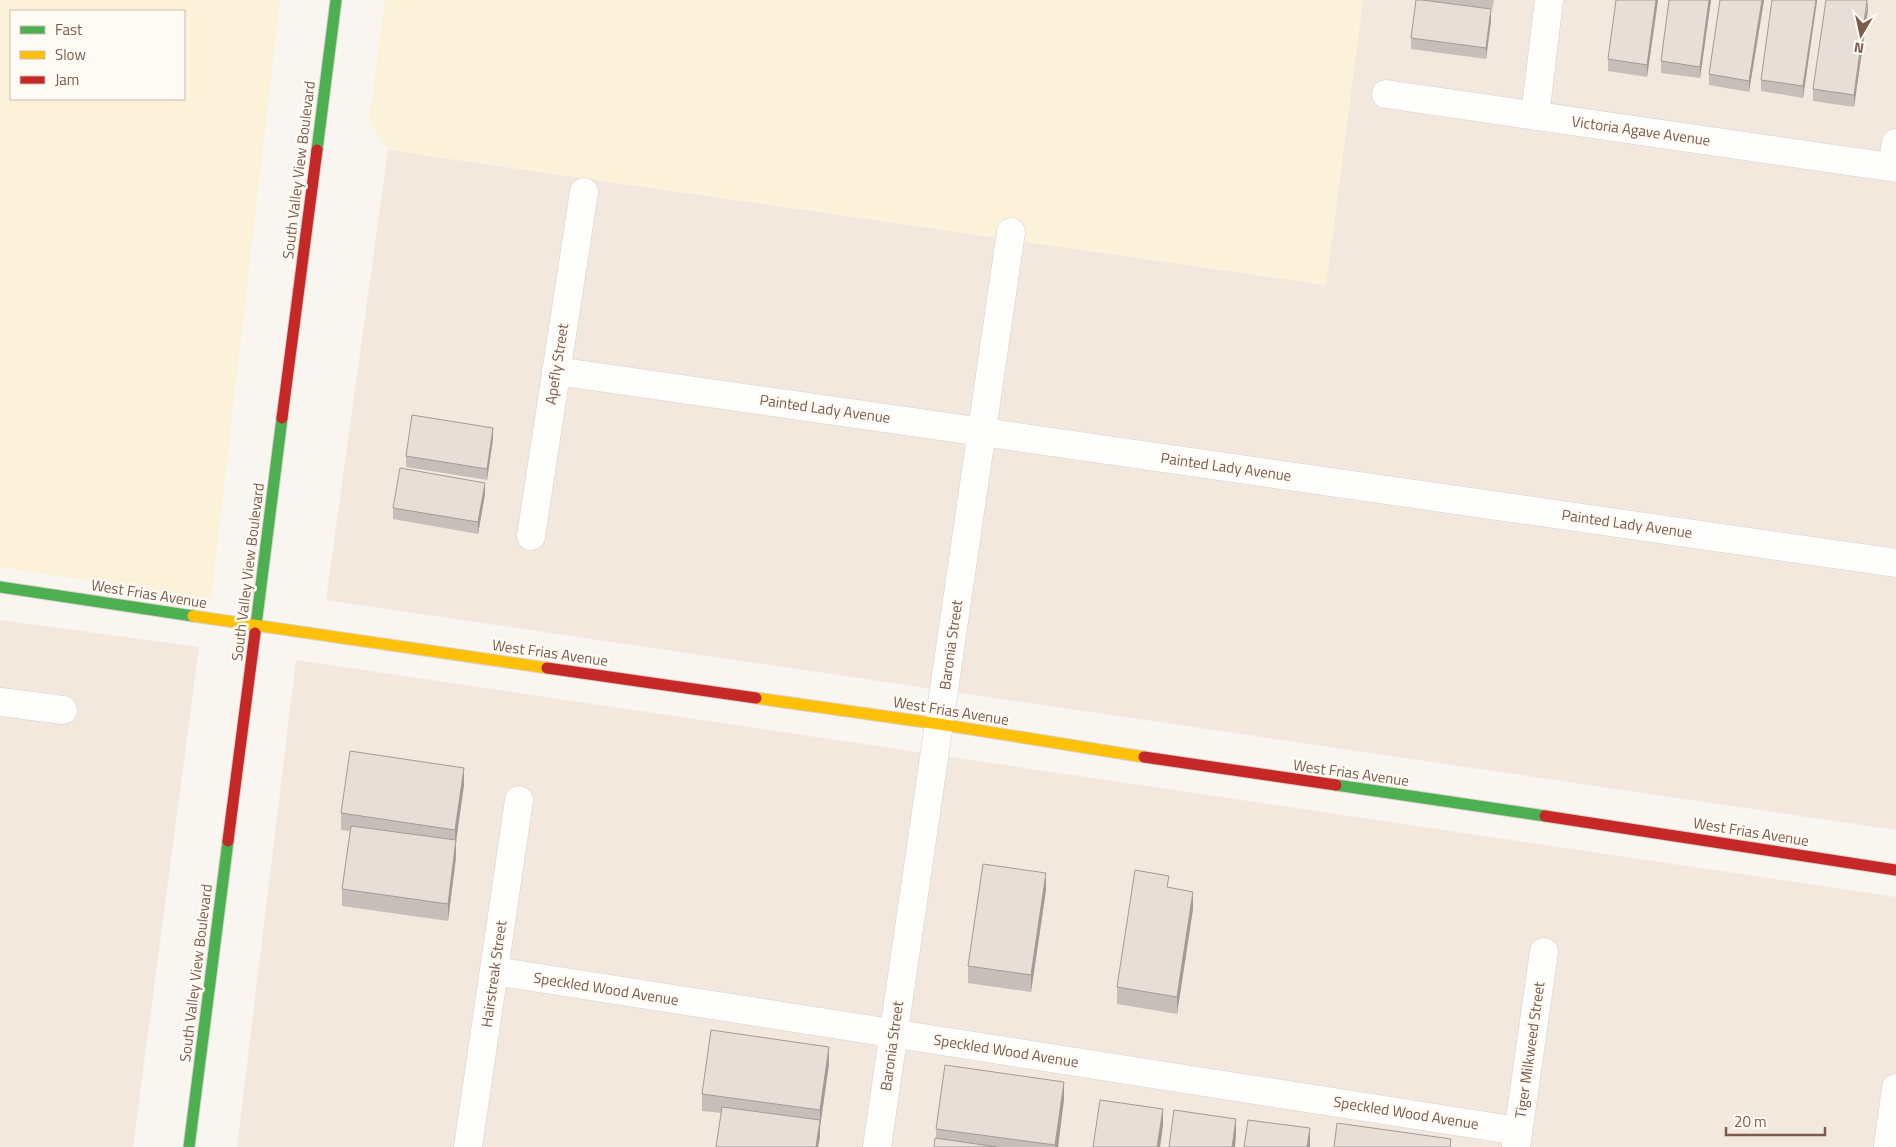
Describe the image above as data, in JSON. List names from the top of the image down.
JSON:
{
  "streets": {
    "street": [
      "Victoria Agave Avenue",
      "South Valley View Boulevard",
      "Apefly Street",
      "Painted Lady Avenue",
      "West Frias Avenue",
      "Baronia Street",
      "Hairstreak Street",
      "Speckled Wood Avenue",
      "Tiger Milkweed Street"
    ]
  },
  "crossings": [
    ["South Valley View Boulevard", "West Frias Avenue"],
    ["Apefly Street", "Painted Lady Avenue"],
    ["Painted Lady Avenue", "Baronia Street"],
    ["West Frias Avenue", "Baronia Street"],
    ["Baronia Street", "Speckled Wood Avenue"],
    ["Hairstreak Street", "Speckled Wood Avenue"],
    ["Speckled Wood Avenue", "Tiger Milkweed Street"]
  ],
  "legend": ["Fast", "Slow", "Jam"],
  "scale_bar": "20 m",
  "north": "bottom"
}
